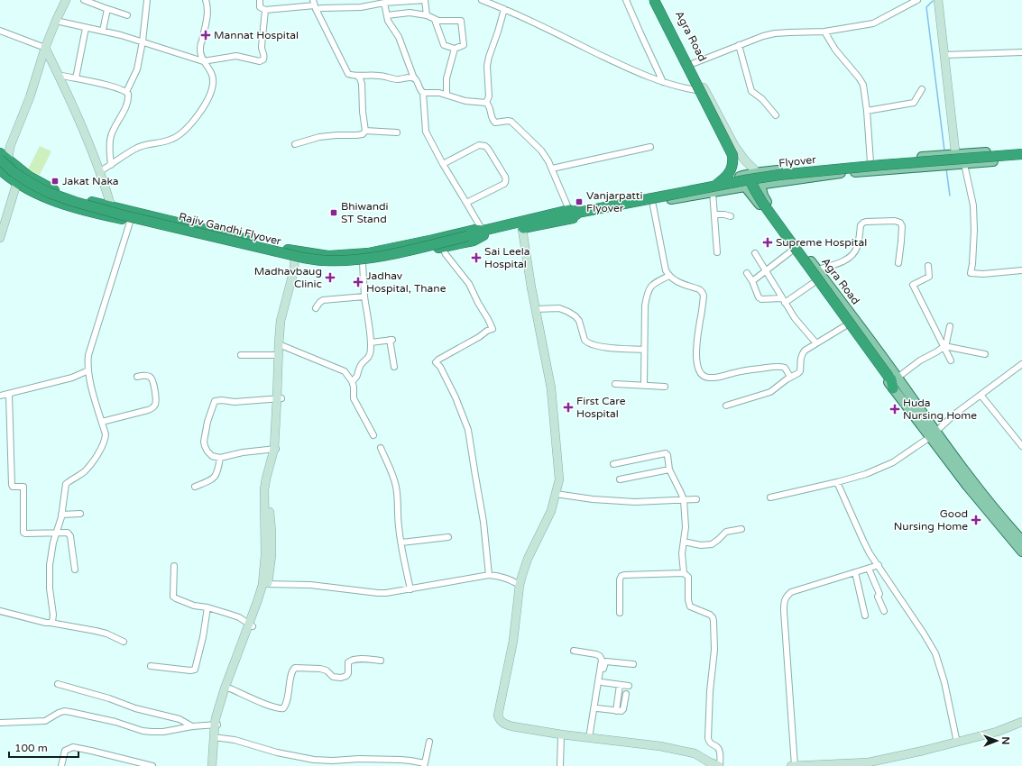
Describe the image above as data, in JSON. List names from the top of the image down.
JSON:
{
  "streets": {
    "highway": ["Flyover", "Rajiv Gandhi Flyover"],
    "main road": ["Agra Road"]
  },
  "crossings": [
    ["Agra Road", "Flyover"],
    ["Flyover", "Rajiv Gandhi Flyover"]
  ],
  "places": {
    "health": [
      "Mannat Hospital",
      "Supreme Hospital",
      "Sai Leela Hospital",
      "Madhavbaug Clinic",
      "Jadhav Hospital, Thane",
      "First Care Hospital",
      "Huda Nursing Home",
      "Good Nursing Home"
    ],
    "transit": ["Jakat Naka", "Vanjarpatti Flyover", "Bhiwandi ST Stand"]
  },
  "scale_bar": "100 m",
  "north": "right"
}
